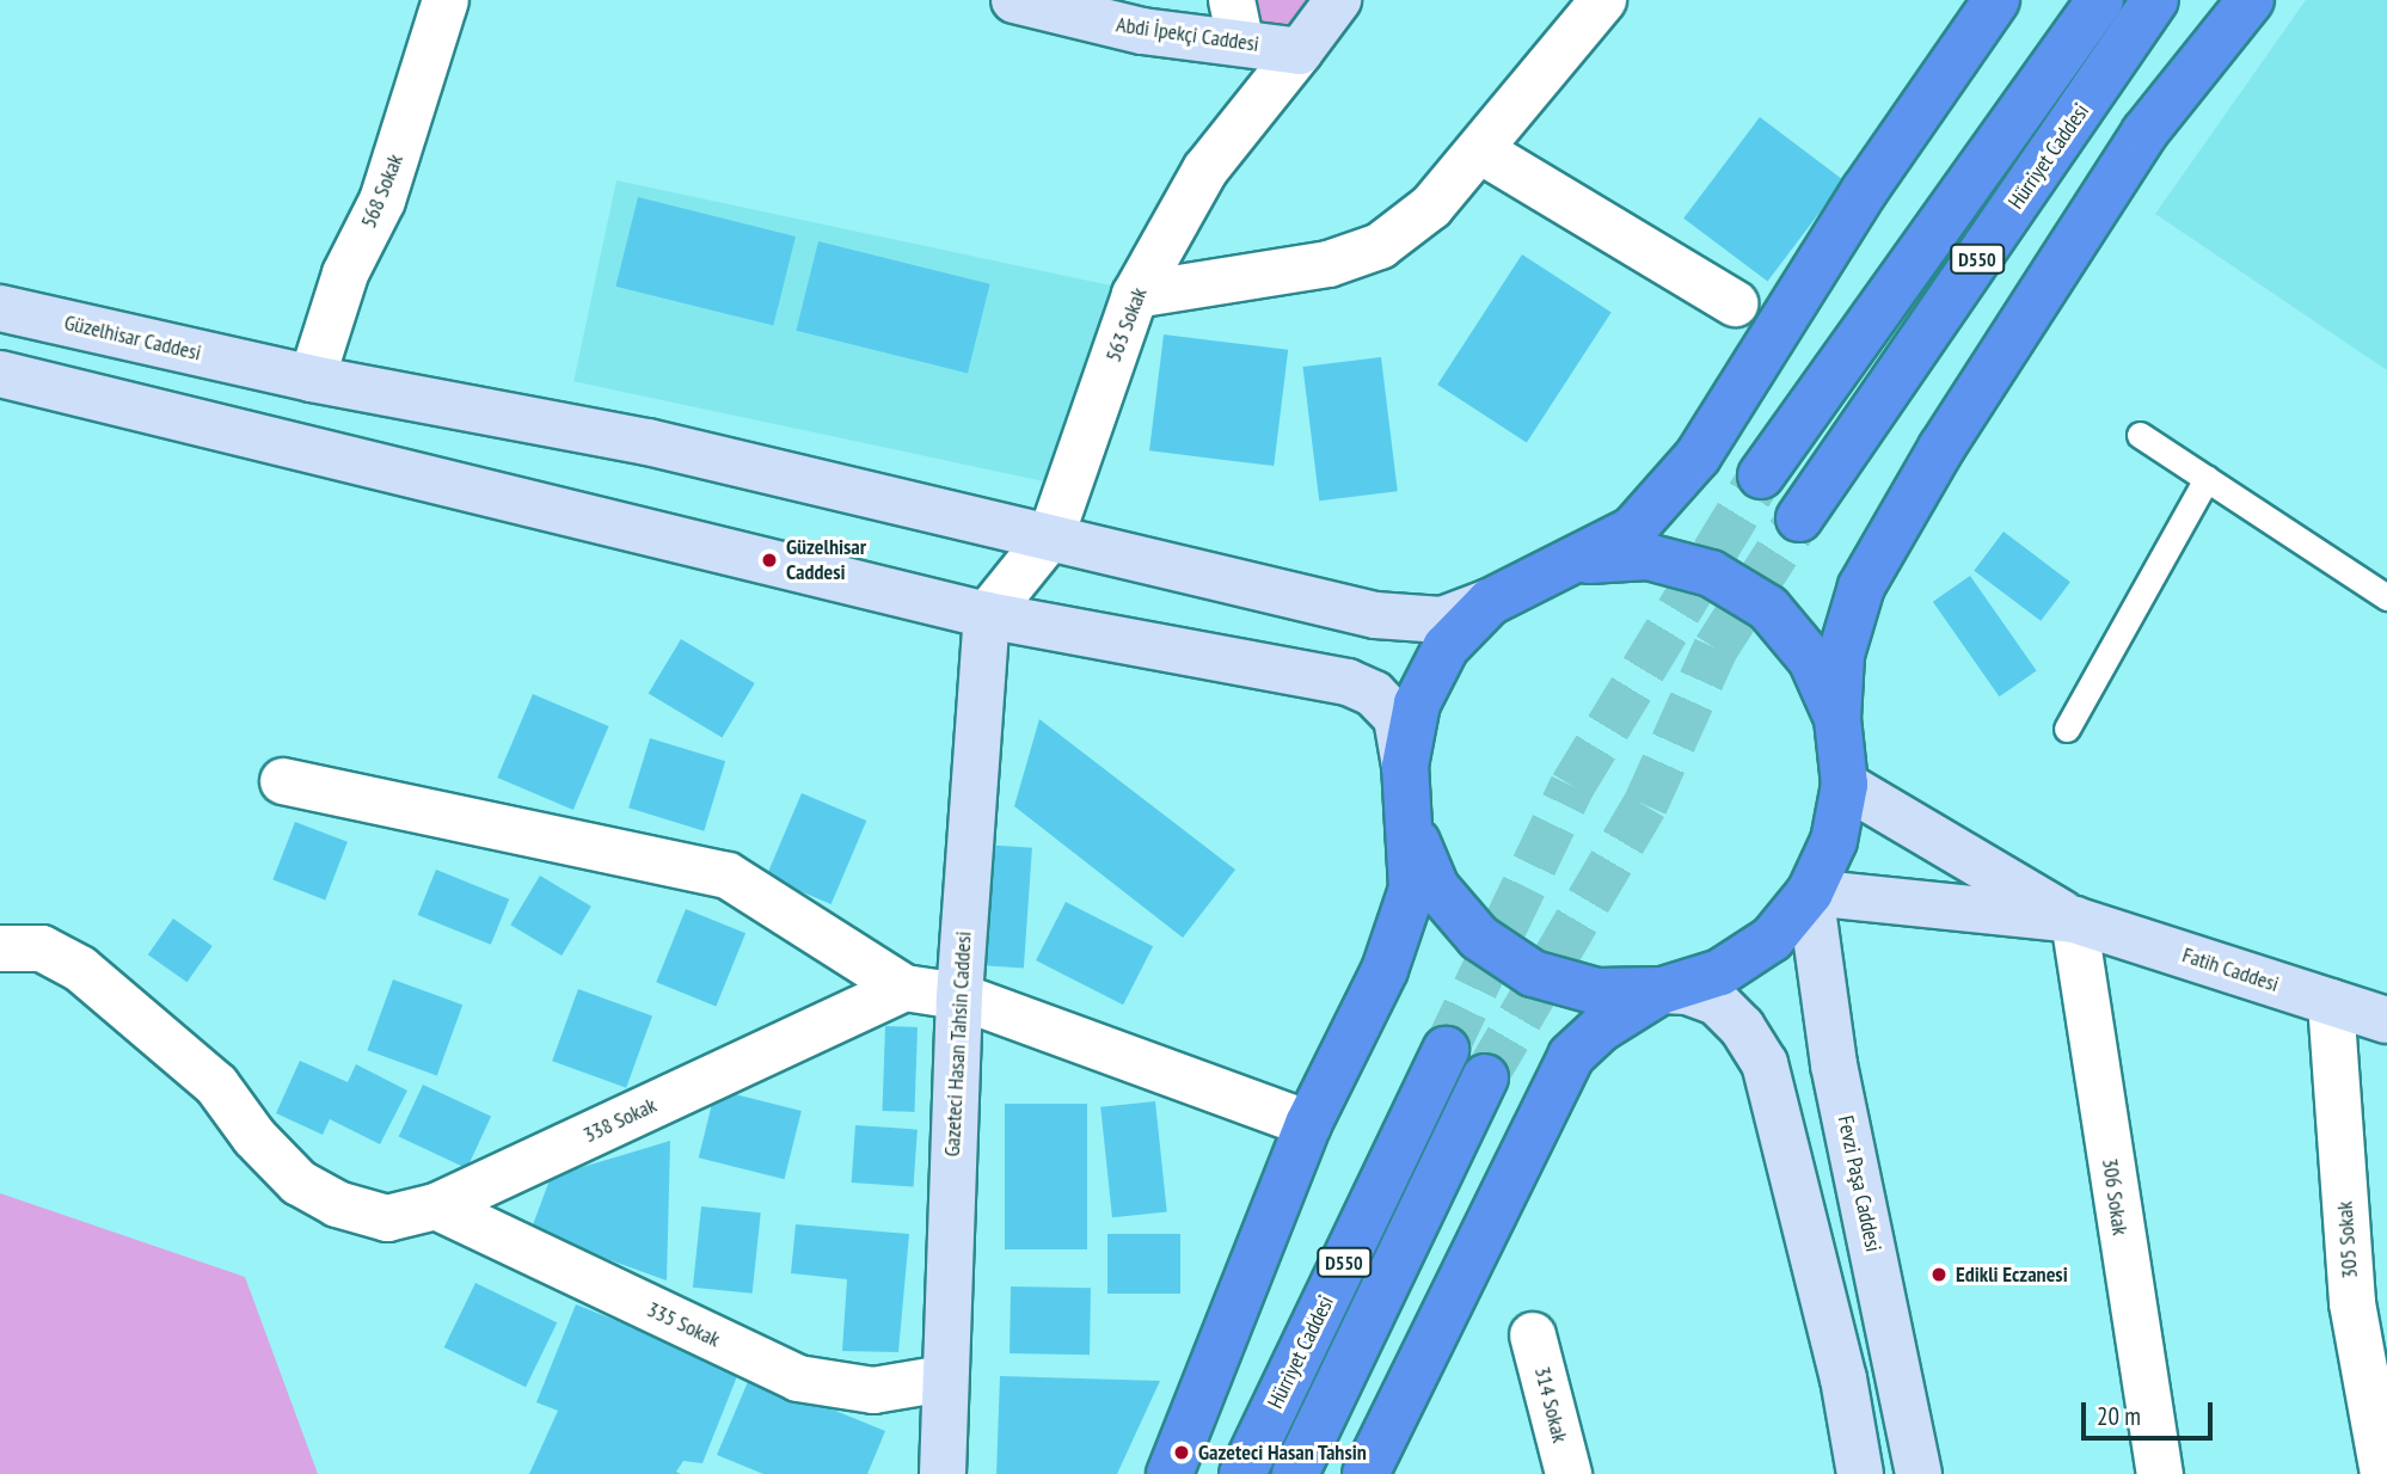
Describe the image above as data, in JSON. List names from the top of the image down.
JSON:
{
  "streets": {
    "highway": ["Hürriyet Caddesi", "D550"],
    "street": [
      "Abdi İpekçi Caddesi",
      "568 Sokak",
      "563 Sokak",
      "Güzelhisar Caddesi",
      "Fatih Caddesi",
      "Gazeteci Hasan Tahsin Caddesi",
      "338 Sokak",
      "Fevzi Paşa Caddesi",
      "306 Sokak",
      "305 Sokak",
      "335 Sokak",
      "314 Sokak"
    ]
  },
  "crossings": [
    ["Abdi İpekçi Caddesi", "563 Sokak"],
    ["568 Sokak", "Güzelhisar Caddesi"],
    ["563 Sokak", "Güzelhisar Caddesi"],
    ["563 Sokak", "Gazeteci Hasan Tahsin Caddesi"],
    ["Fatih Caddesi", "Fevzi Paşa Caddesi"],
    ["Fatih Caddesi", "306 Sokak"],
    ["Fatih Caddesi", "305 Sokak"],
    ["Gazeteci Hasan Tahsin Caddesi", "335 Sokak"],
    ["338 Sokak", "335 Sokak"]
  ],
  "places": ["Güzelhisar Caddesi", "Edikli Eczanesi", "Gazeteci Hasan Tahsin"],
  "scale_bar": "20 m"
}
